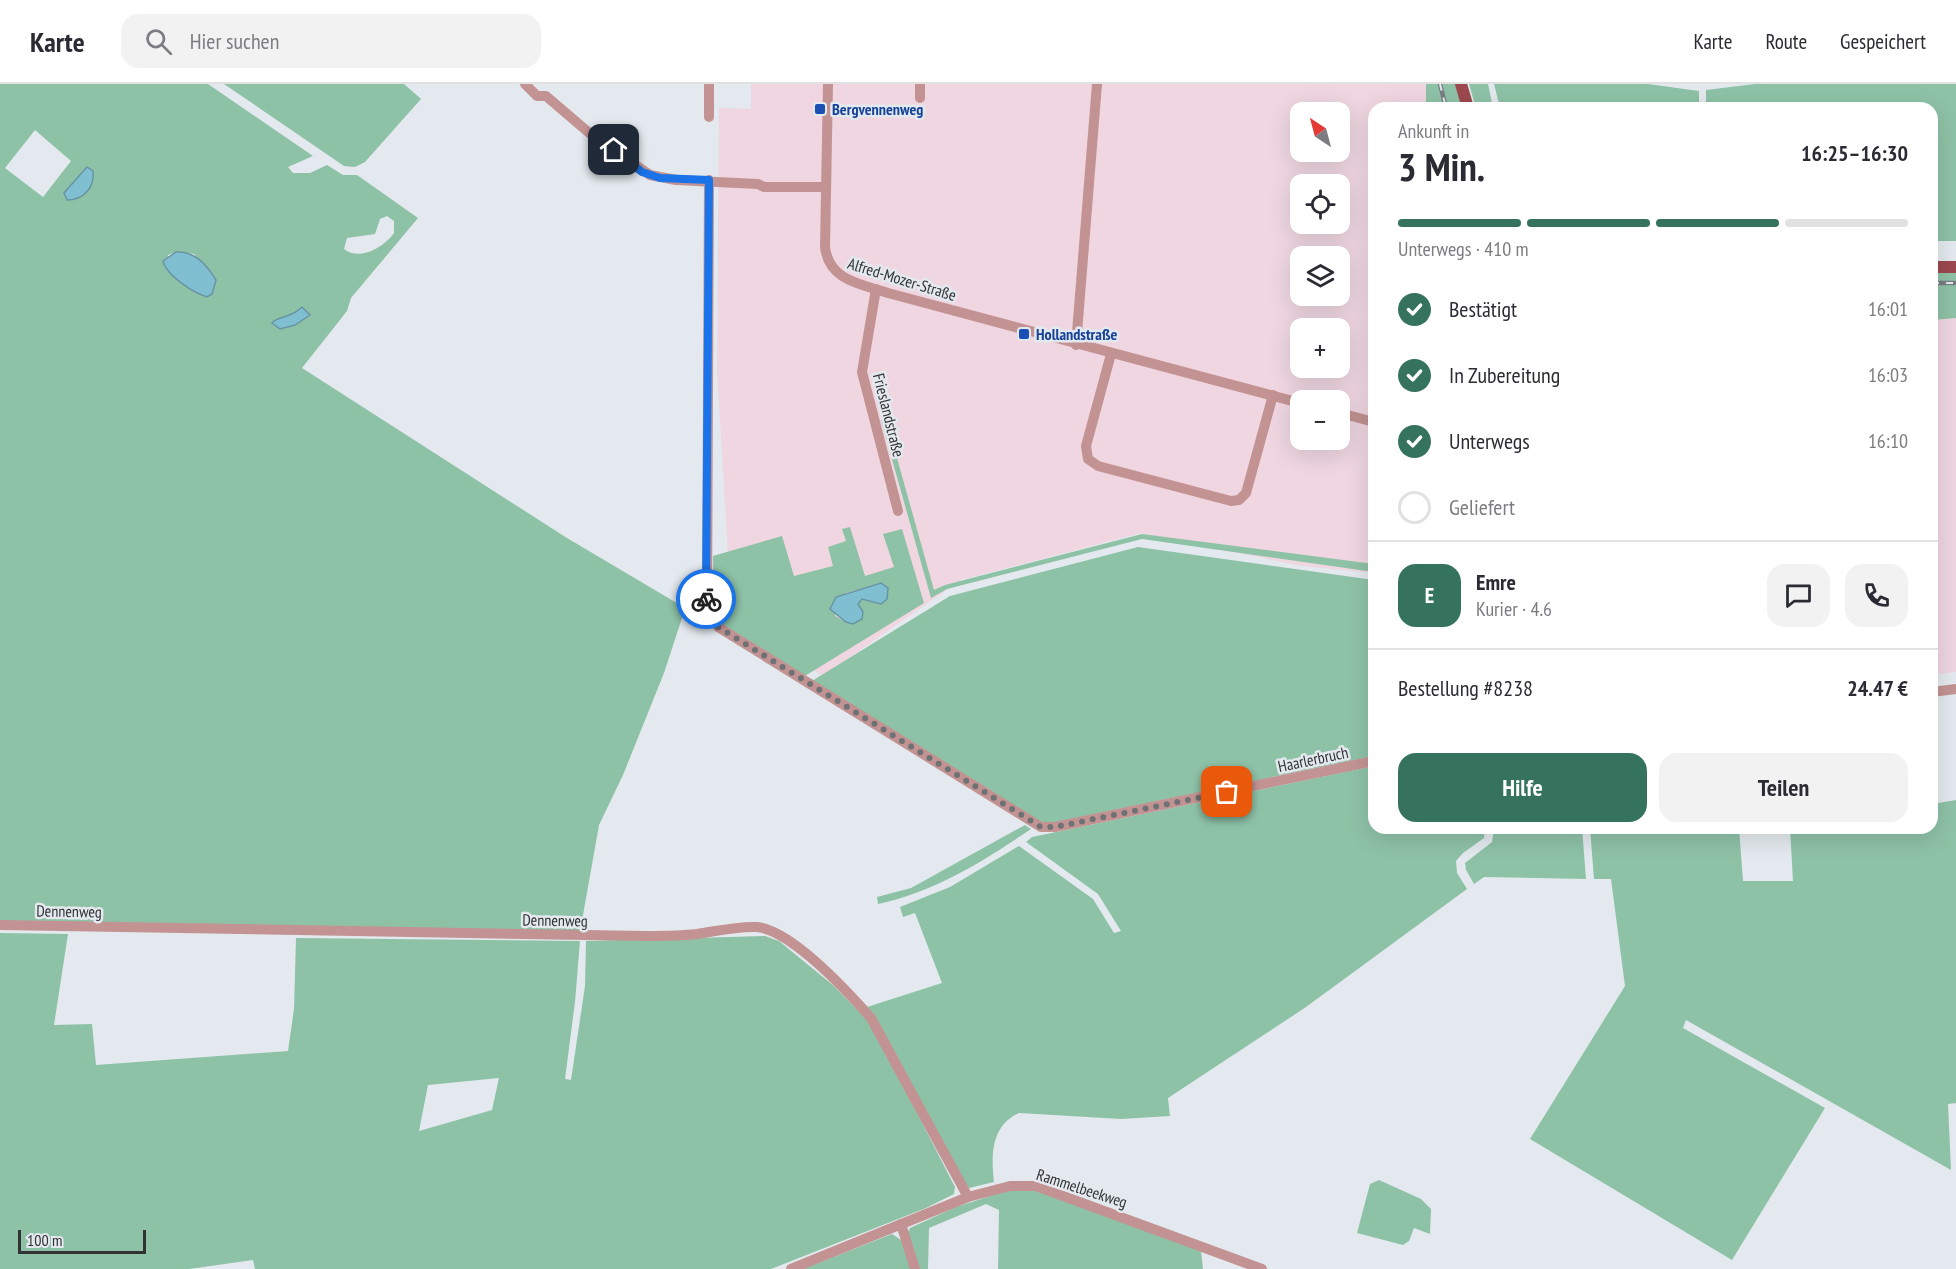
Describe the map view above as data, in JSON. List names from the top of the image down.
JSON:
{
  "streets": {
    "street": [
      "Alfred-Mozer-Straße",
      "Frieslandstraße",
      "Haarlerbruch",
      "Dennenweg",
      "Rammelbeekweg"
    ]
  },
  "crossings": [
    ["Alfred-Mozer-Straße", "Frieslandstraße"],
    ["Dennenweg", "Rammelbeekweg"]
  ],
  "places": {
    "transit": ["Bergvennenweg", "Hollandstraße"]
  },
  "scale_bar": "100 m",
  "north": "top left",
  "page": {
    "header": "Karte",
    "search": "Hier suchen",
    "nav": ["Karte", "Route", "Gespeichert"],
    "map_buttons": ["+", "−"],
    "heading": ["3 Min.", "Ankunft in", "16:25–16:30"],
    "panel": [
      "Emre",
      "Kurier · 4.6",
      "Bestellung #8238",
      "24.47 €"
    ],
    "bar": "Unterwegs · 410 m",
    "list": [
      ["Bestätigt", "16:01"],
      ["In Zubereitung", "16:03"],
      ["Unterwegs", "16:10"],
      "Geliefert"
    ],
    "round": "E",
    "buttons": ["Hilfe", "Teilen"],
    "scale": "100 m"
  }
}
